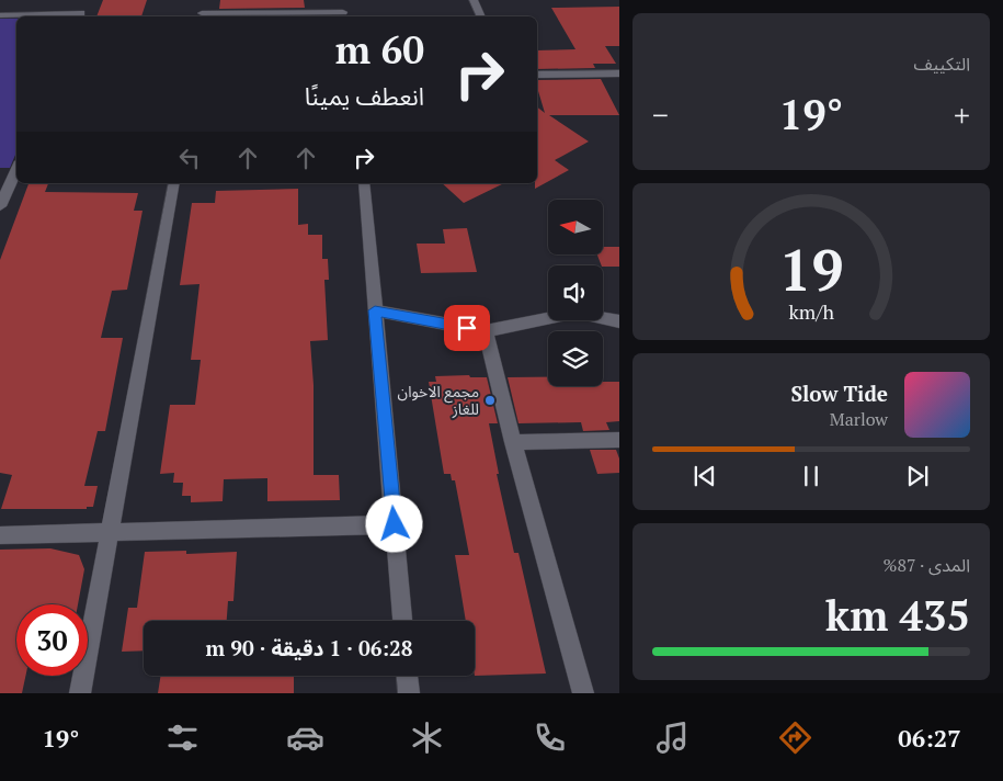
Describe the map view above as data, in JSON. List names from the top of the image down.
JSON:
{
  "places": ["مجمع الاخوان للغاز"],
  "north": "left",
  "page": {
    "tile": [
      "التكييف",
      ["المدى · 87%", "435 km"]
    ],
    "turn": ["60 m", "انعطف يمينًا"],
    "heat": ["−", "19°", "+"],
    "song": ["Slow Tide", "Marlow"],
    "limit": "30",
    "trip": "06:28 · 1 دقيقة · 90 m",
    "tabs": ["06:27", "19°"],
    "gauge": ["19", "km/h"]
  }
}
